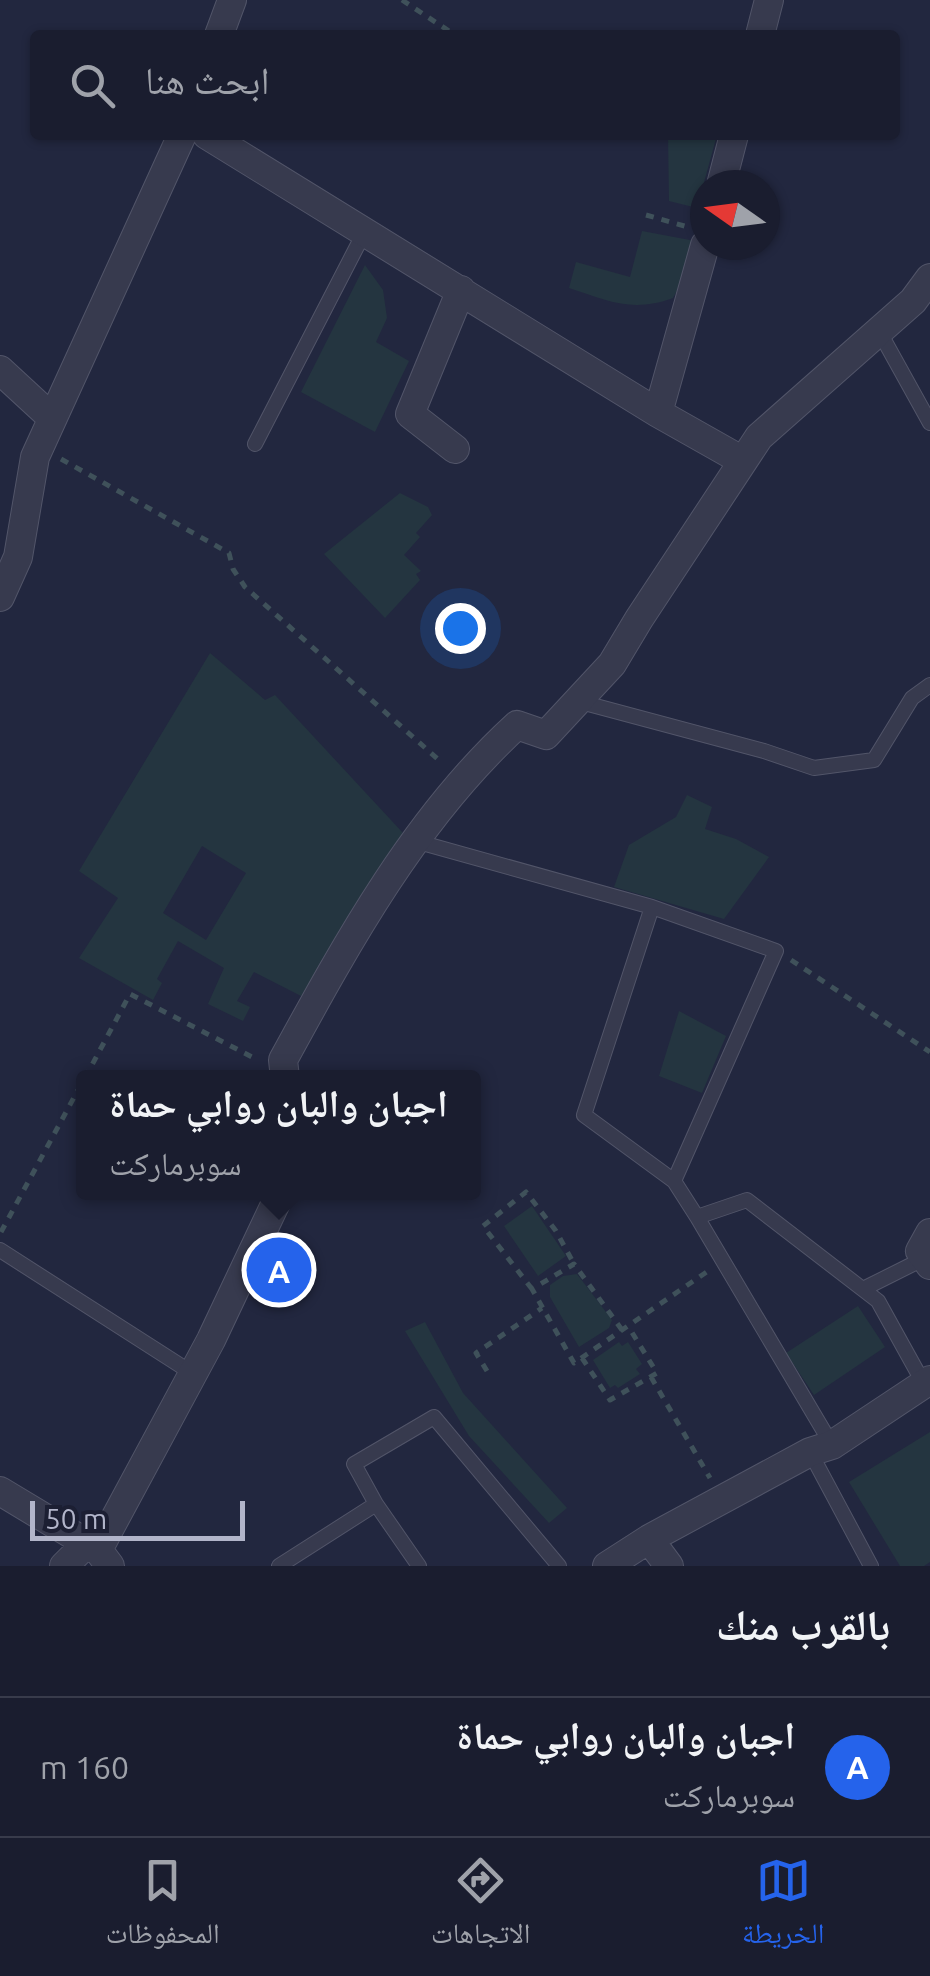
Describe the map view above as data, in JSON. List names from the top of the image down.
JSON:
{
  "scale_bar": "50 m",
  "north": "left",
  "page": {
    "search": "ابحث هنا",
    "popup": ["اجبان والبان روابي حماة", "سوبرماركت"],
    "pins": "A",
    "scale": "50 m",
    "heading": "بالقرب منك",
    "list": [
      {
        "mark": "A",
        "name": "اجبان والبان روابي حماة",
        "note": "سوبرماركت",
        "value": "160 m"
      }
    ],
    "nav": ["الخريطة", "الاتجاهات", "المحفوظات"]
  }
}
